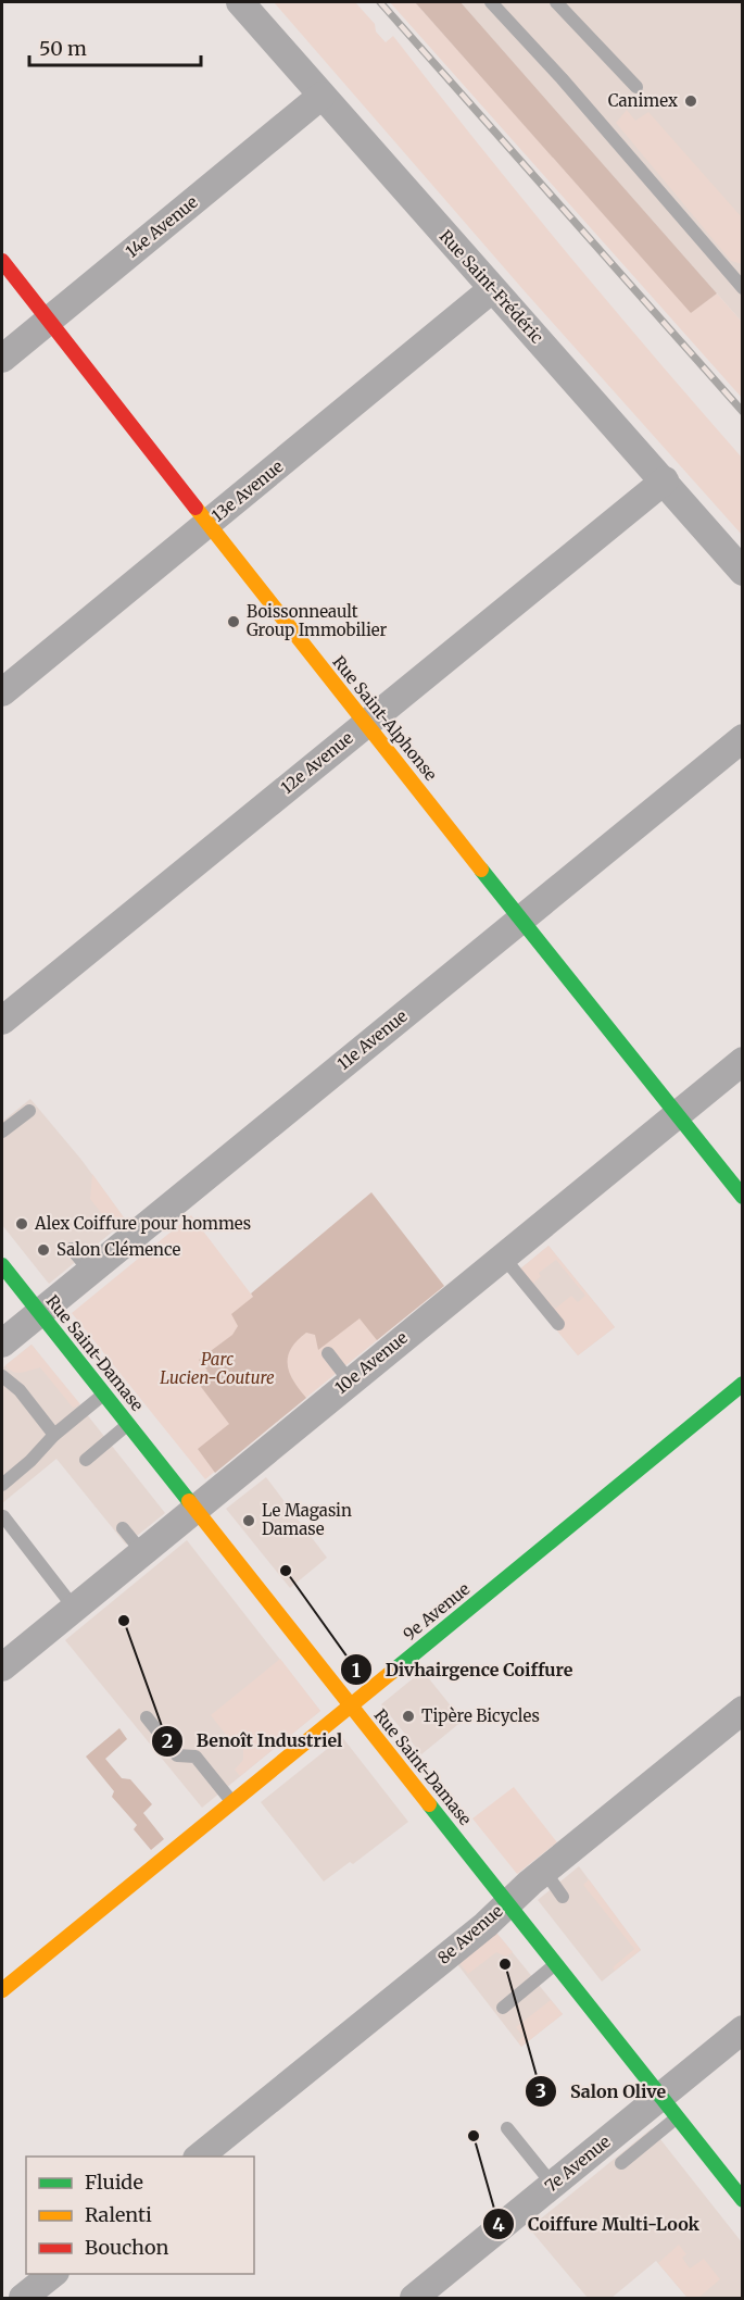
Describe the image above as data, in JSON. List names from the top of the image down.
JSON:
{
  "streets": {
    "street": [
      "14e Avenue",
      "Rue Saint-Frédéric",
      "13e Avenue",
      "Rue Saint-Alphonse",
      "12e Avenue",
      "11e Avenue",
      "Rue Saint-Damase",
      "10e Avenue",
      "9e Avenue",
      "8e Avenue",
      "7e Avenue"
    ]
  },
  "crossings": [
    ["14e Avenue", "Rue Saint-Frédéric"],
    ["14e Avenue", "Rue Saint-Alphonse"],
    ["Rue Saint-Frédéric", "13e Avenue"],
    ["Rue Saint-Frédéric", "12e Avenue"],
    ["13e Avenue", "Rue Saint-Alphonse"],
    ["Rue Saint-Alphonse", "12e Avenue"],
    ["Rue Saint-Alphonse", "11e Avenue"],
    ["Rue Saint-Alphonse", "10e Avenue"],
    ["11e Avenue", "Rue Saint-Damase"],
    ["Rue Saint-Damase", "10e Avenue"],
    ["Rue Saint-Damase", "9e Avenue"],
    ["Rue Saint-Damase", "8e Avenue"],
    ["Rue Saint-Damase", "7e Avenue"]
  ],
  "parks": ["Parc Lucien-Couture"],
  "places": [
    "Canimex",
    "Boissonneault Group Immobilier",
    "Alex Coiffure pour hommes",
    "Salon Clémence",
    "Le Magasin Damase",
    "Divhairgence Coiffure",
    "Benoît Industriel",
    "Tipère Bicycles",
    "Salon Olive",
    "Coiffure Multi-Look"
  ],
  "legend": ["Fluide", "Ralenti", "Bouchon"],
  "scale_bar": "50 m"
}
